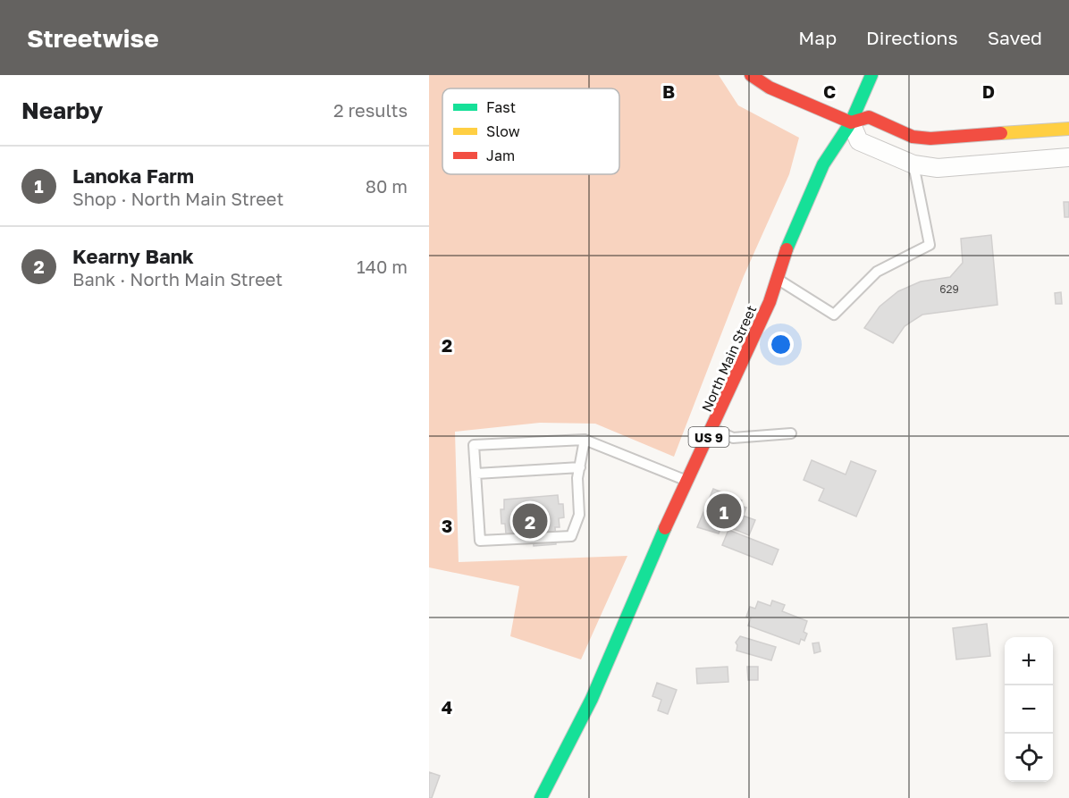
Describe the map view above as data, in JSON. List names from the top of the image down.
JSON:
{
  "streets": {
    "main road": ["North Main Street", "US 9"]
  },
  "house_numbers": ["629"],
  "legend": ["Fast", "Slow", "Jam"],
  "page": {
    "header": "Streetwise",
    "nav": ["Map", "Directions", "Saved"],
    "heading": ["Nearby", "2 results"],
    "list": [
      {
        "mark": "1",
        "name": "Lanoka Farm",
        "note": "Shop · North Main Street",
        "value": "80 m"
      },
      {
        "mark": "2",
        "name": "Kearny Bank",
        "note": "Bank · North Main Street",
        "value": "140 m"
      }
    ],
    "pins": ["1", "2"],
    "map_buttons": ["+", "−"]
  },
  "grid": {
    "columns": ["B", "C", "D"],
    "rows": ["2", "3", "4"]
  }
}
